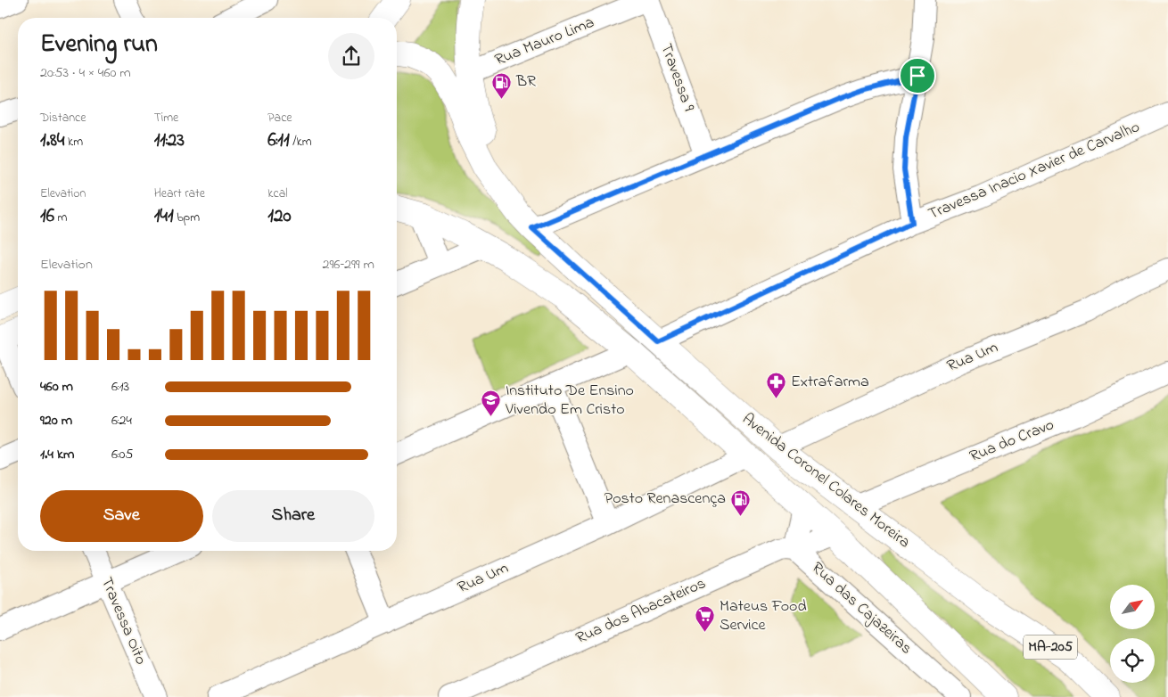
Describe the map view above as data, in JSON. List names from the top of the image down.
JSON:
{
  "streets": {
    "main road": ["Avenida Coronel Colares Moreira", "MA-205"],
    "street": [
      "Rua Mauro Lima",
      "Travessa 9",
      "Travessa Inacio Xavier de Carvalho",
      "Rua Um",
      "Rua do Cravo",
      "Rua das Cajazeiras",
      "Rua dos Abacateiros",
      "Travessa Oito"
    ]
  },
  "crossings": [
    ["Rua Mauro Lima", "Travessa 9"],
    ["Travessa Inacio Xavier de Carvalho", "Avenida Coronel Colares Moreira"],
    ["Rua Um", "Avenida Coronel Colares Moreira"],
    ["Rua do Cravo", "Avenida Coronel Colares Moreira"],
    ["Avenida Coronel Colares Moreira", "Rua dos Abacateiros"],
    ["Rua das Cajazeiras", "Rua dos Abacateiros"]
  ],
  "places": {
    "fuel station": ["BR", "Posto Renascença"],
    "pharmacy": ["Extrafarma"],
    "school or university": ["Instituto De Ensino Vivendo Em Cristo"],
    "supermarket": ["Mateus Food Service"]
  },
  "north": "top right",
  "page": {
    "heading": ["Evening run", "20:53 · 4 × 460 m"],
    "stats": [
      ["Distance", "1.84 km"],
      ["Time", "11:23"],
      ["Pace", "6:11 /km"],
      ["Elevation", "16 m"],
      ["Heart rate", "141 bpm"],
      ["kcal", "120"]
    ],
    "chart": ["Elevation", "296–299 m"],
    "list": [
      {
        "name": "460 m",
        "note": "6:13"
      },
      {
        "name": "920 m",
        "note": "6:24"
      },
      {
        "name": "1.4 km",
        "note": "6:05"
      }
    ],
    "buttons": ["Save", "Share"]
  }
}
